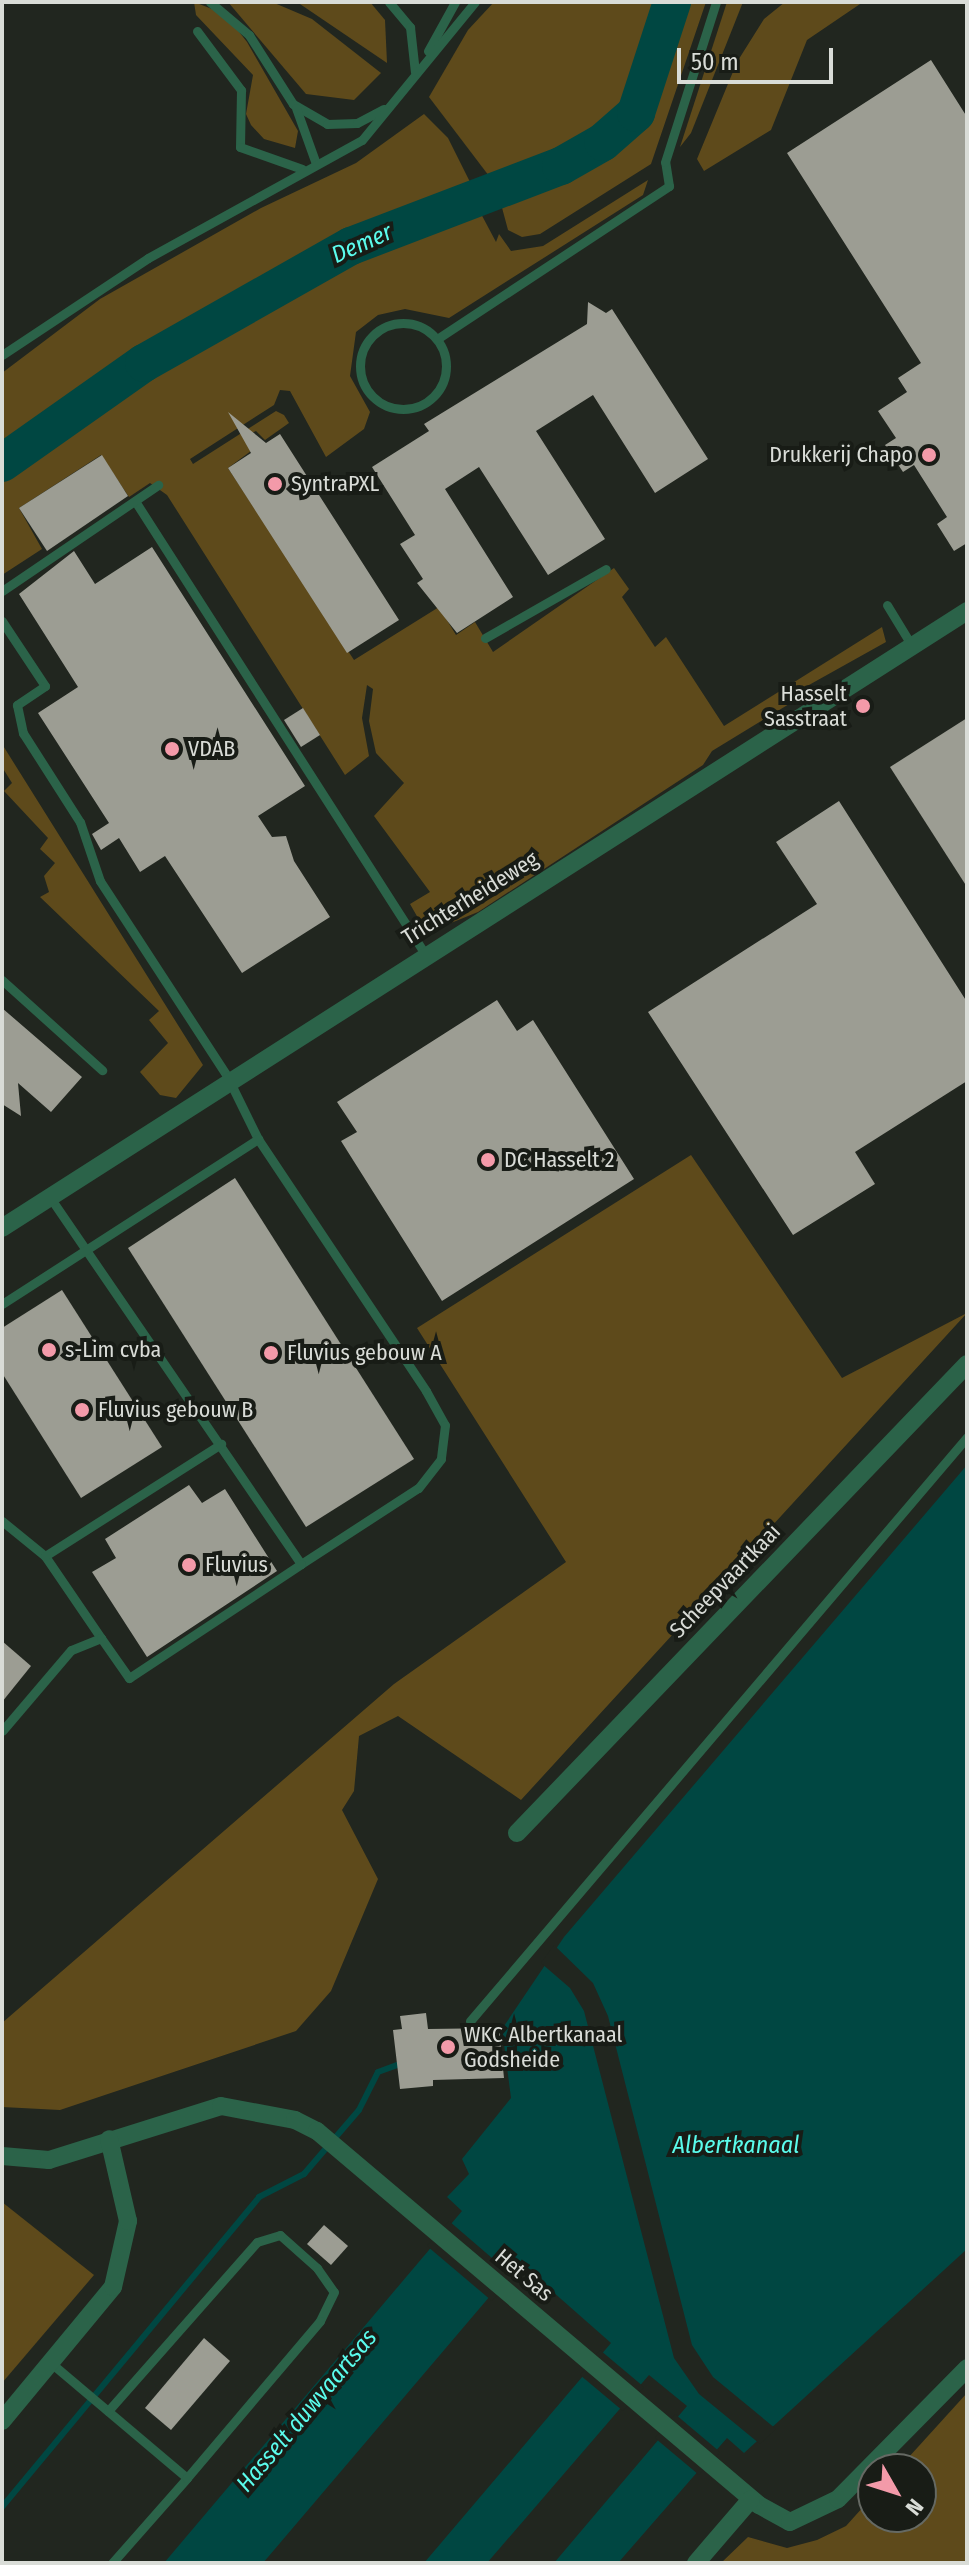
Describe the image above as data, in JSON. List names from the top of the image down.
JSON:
{
  "streets": {
    "street": ["Trichterheideweg", "Scheepvaartkaai", "Het Sas"]
  },
  "water": ["Demer", "Albertkanaal", "Hasselt duwvaartsas"],
  "places": [
    "Drukkerij Chapo",
    "SyntraPXL",
    "Hasselt Sasstraat",
    "VDAB",
    "DC Hasselt 2",
    "s-Lim cvba",
    "Fluvius gebouw A",
    "Fluvius gebouw B",
    "Fluvius",
    "WKC Albertkanaal Godsheide"
  ],
  "scale_bar": "50 m",
  "north": "bottom right"
}
